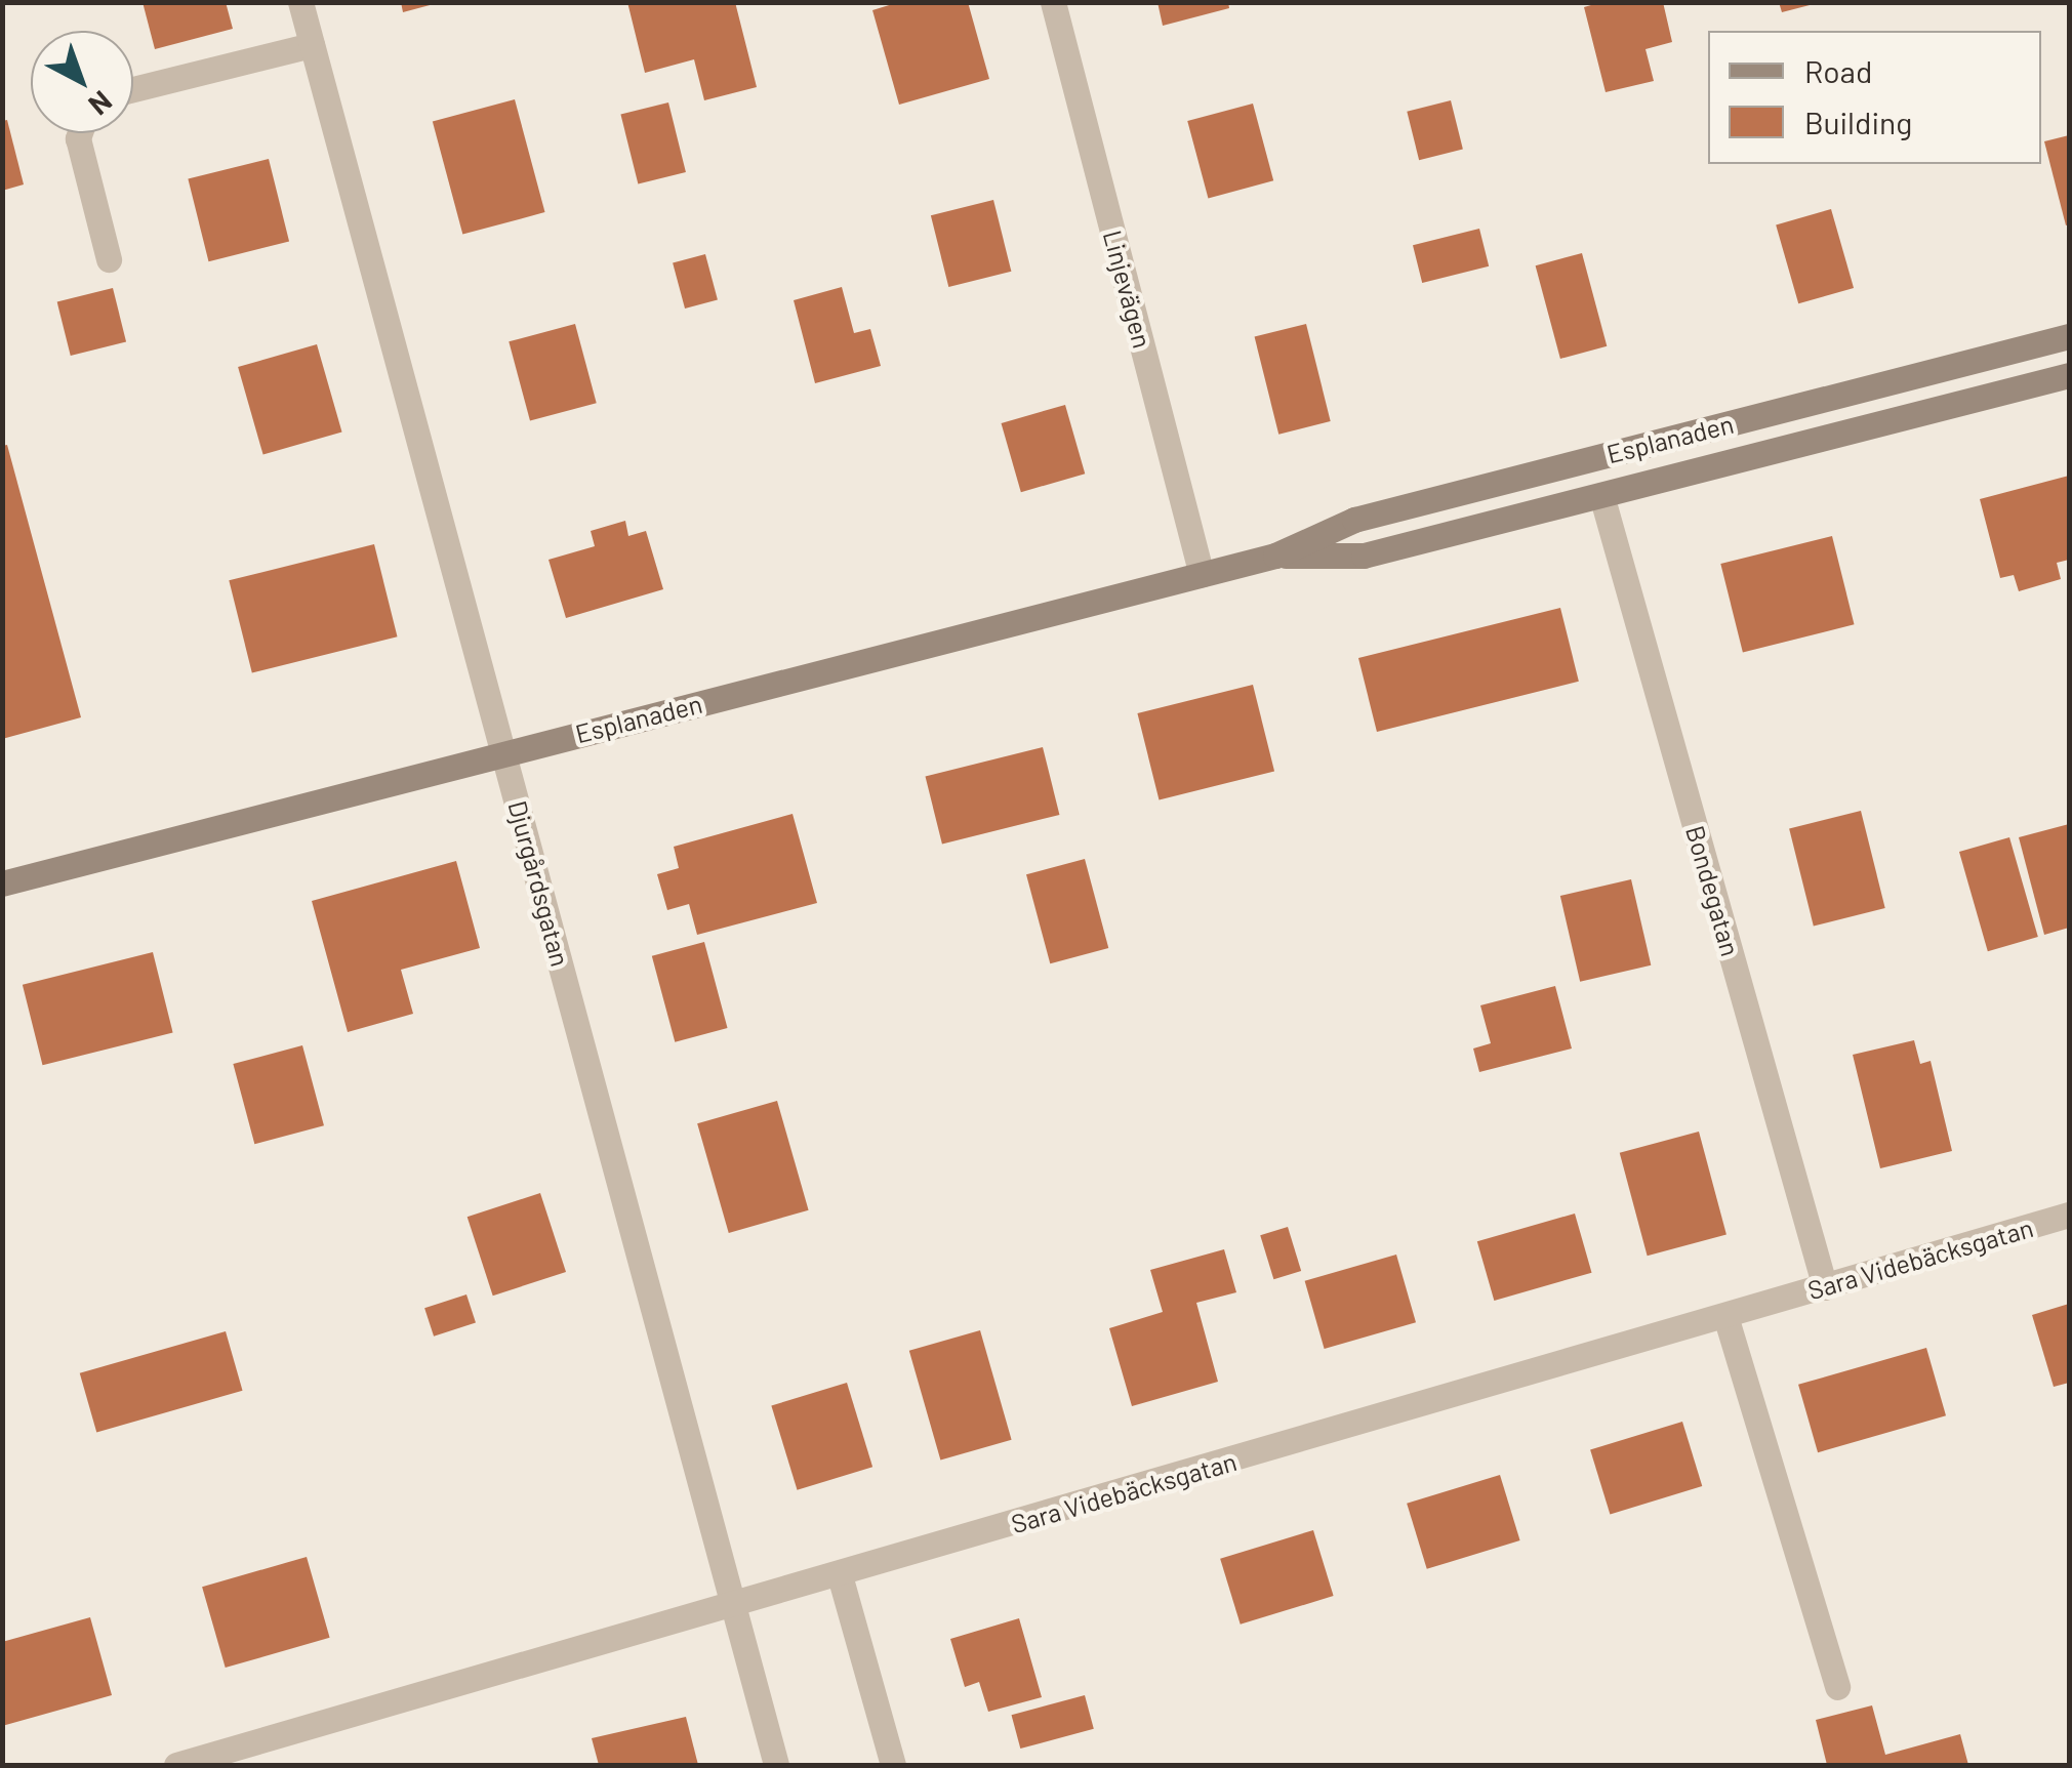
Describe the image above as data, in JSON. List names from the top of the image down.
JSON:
{
  "streets": {
    "street": [
      "Linjevägen",
      "Esplanaden",
      "Djurgårdsgatan",
      "Bondegatan",
      "Sara Videbäcksgatan"
    ]
  },
  "crossings": [
    ["Linjevägen", "Esplanaden"],
    ["Esplanaden", "Djurgårdsgatan"],
    ["Esplanaden", "Bondegatan"],
    ["Djurgårdsgatan", "Sara Videbäcksgatan"],
    ["Bondegatan", "Sara Videbäcksgatan"]
  ],
  "legend": ["Road", "Building"],
  "north": "bottom right"
}
